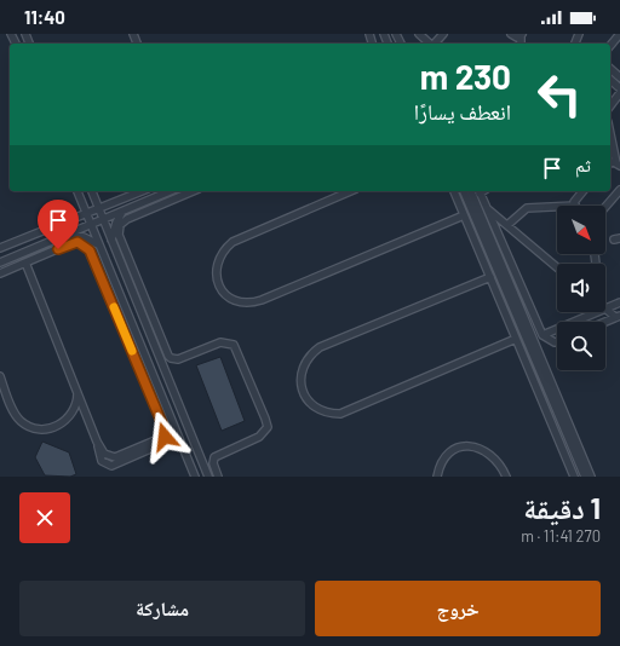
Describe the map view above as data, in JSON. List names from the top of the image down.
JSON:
{
  "north": "bottom right",
  "page": {
    "status": "11:40",
    "turn": ["230 m", "انعطف يسارًا"],
    "then": "ثم",
    "heading": ["1 دقيقة", "270 m · 11:41"],
    "buttons": ["خروج", "مشاركة"]
  }
}
